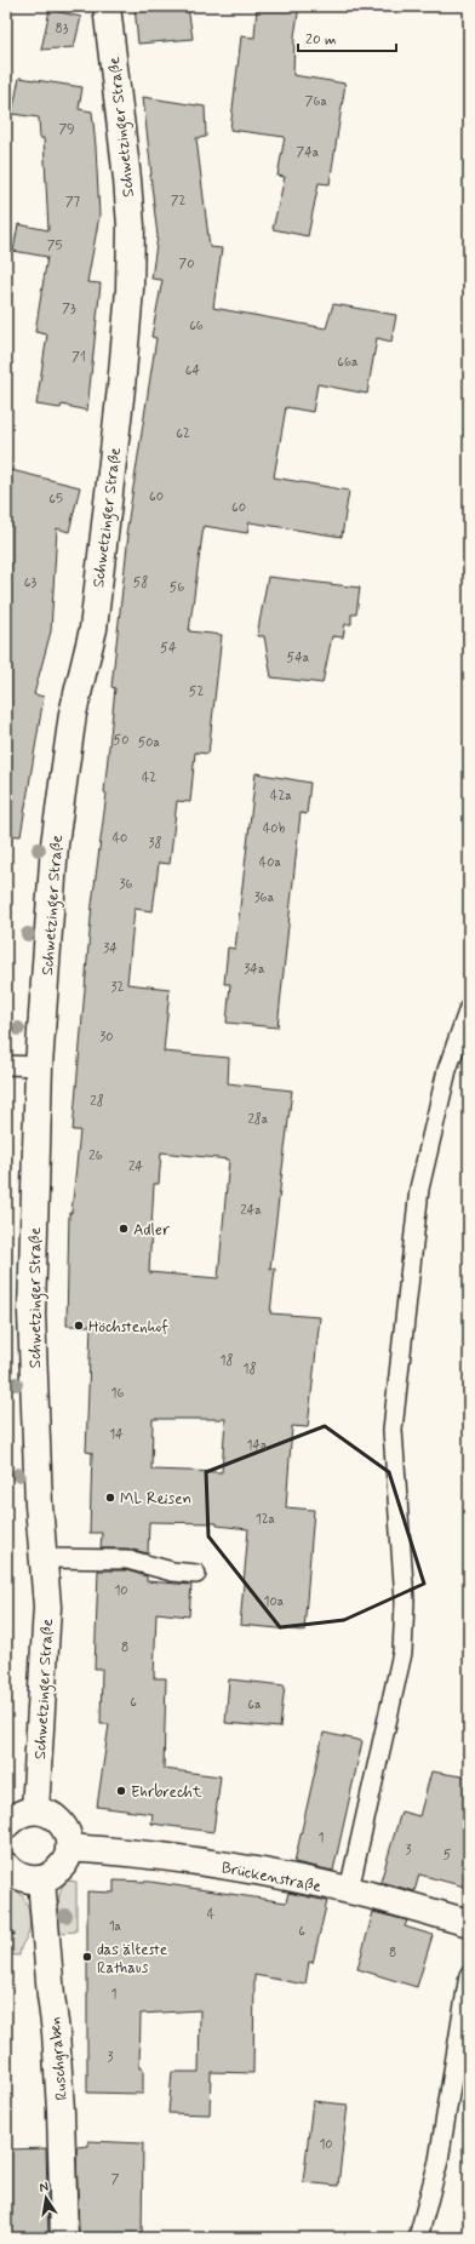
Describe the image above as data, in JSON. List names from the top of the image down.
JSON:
{
  "streets": {
    "main road": ["Schwetzinger Straße", "Brückenstraße", "Ruschgraben"]
  },
  "places": [
    "Adler",
    "Höchstenhof",
    "ML Reisen",
    "Ehrbrecht",
    "das älteste Rathaus"
  ],
  "house_numbers": [
    "83",
    "76a",
    "79",
    "74a",
    "72",
    "77",
    "75",
    "70",
    "73",
    "66",
    "71",
    "66a",
    "64",
    "62",
    "60",
    "65",
    "60",
    "63",
    "58",
    "56",
    "54",
    "54a",
    "52",
    "50",
    "50a",
    "42",
    "42a",
    "40b",
    "40",
    "38",
    "40a",
    "36",
    "36a",
    "34",
    "34a",
    "32",
    "30",
    "28",
    "28a",
    "26",
    "24",
    "24a",
    "18",
    "18",
    "16",
    "14",
    "14a",
    "12a",
    "10",
    "10a",
    "8",
    "6",
    "6a",
    "1",
    "3",
    "5",
    "4",
    "1a",
    "6",
    "8",
    "1",
    "3",
    "10",
    "7"
  ],
  "scale_bar": "20 m",
  "north": "top"
}
